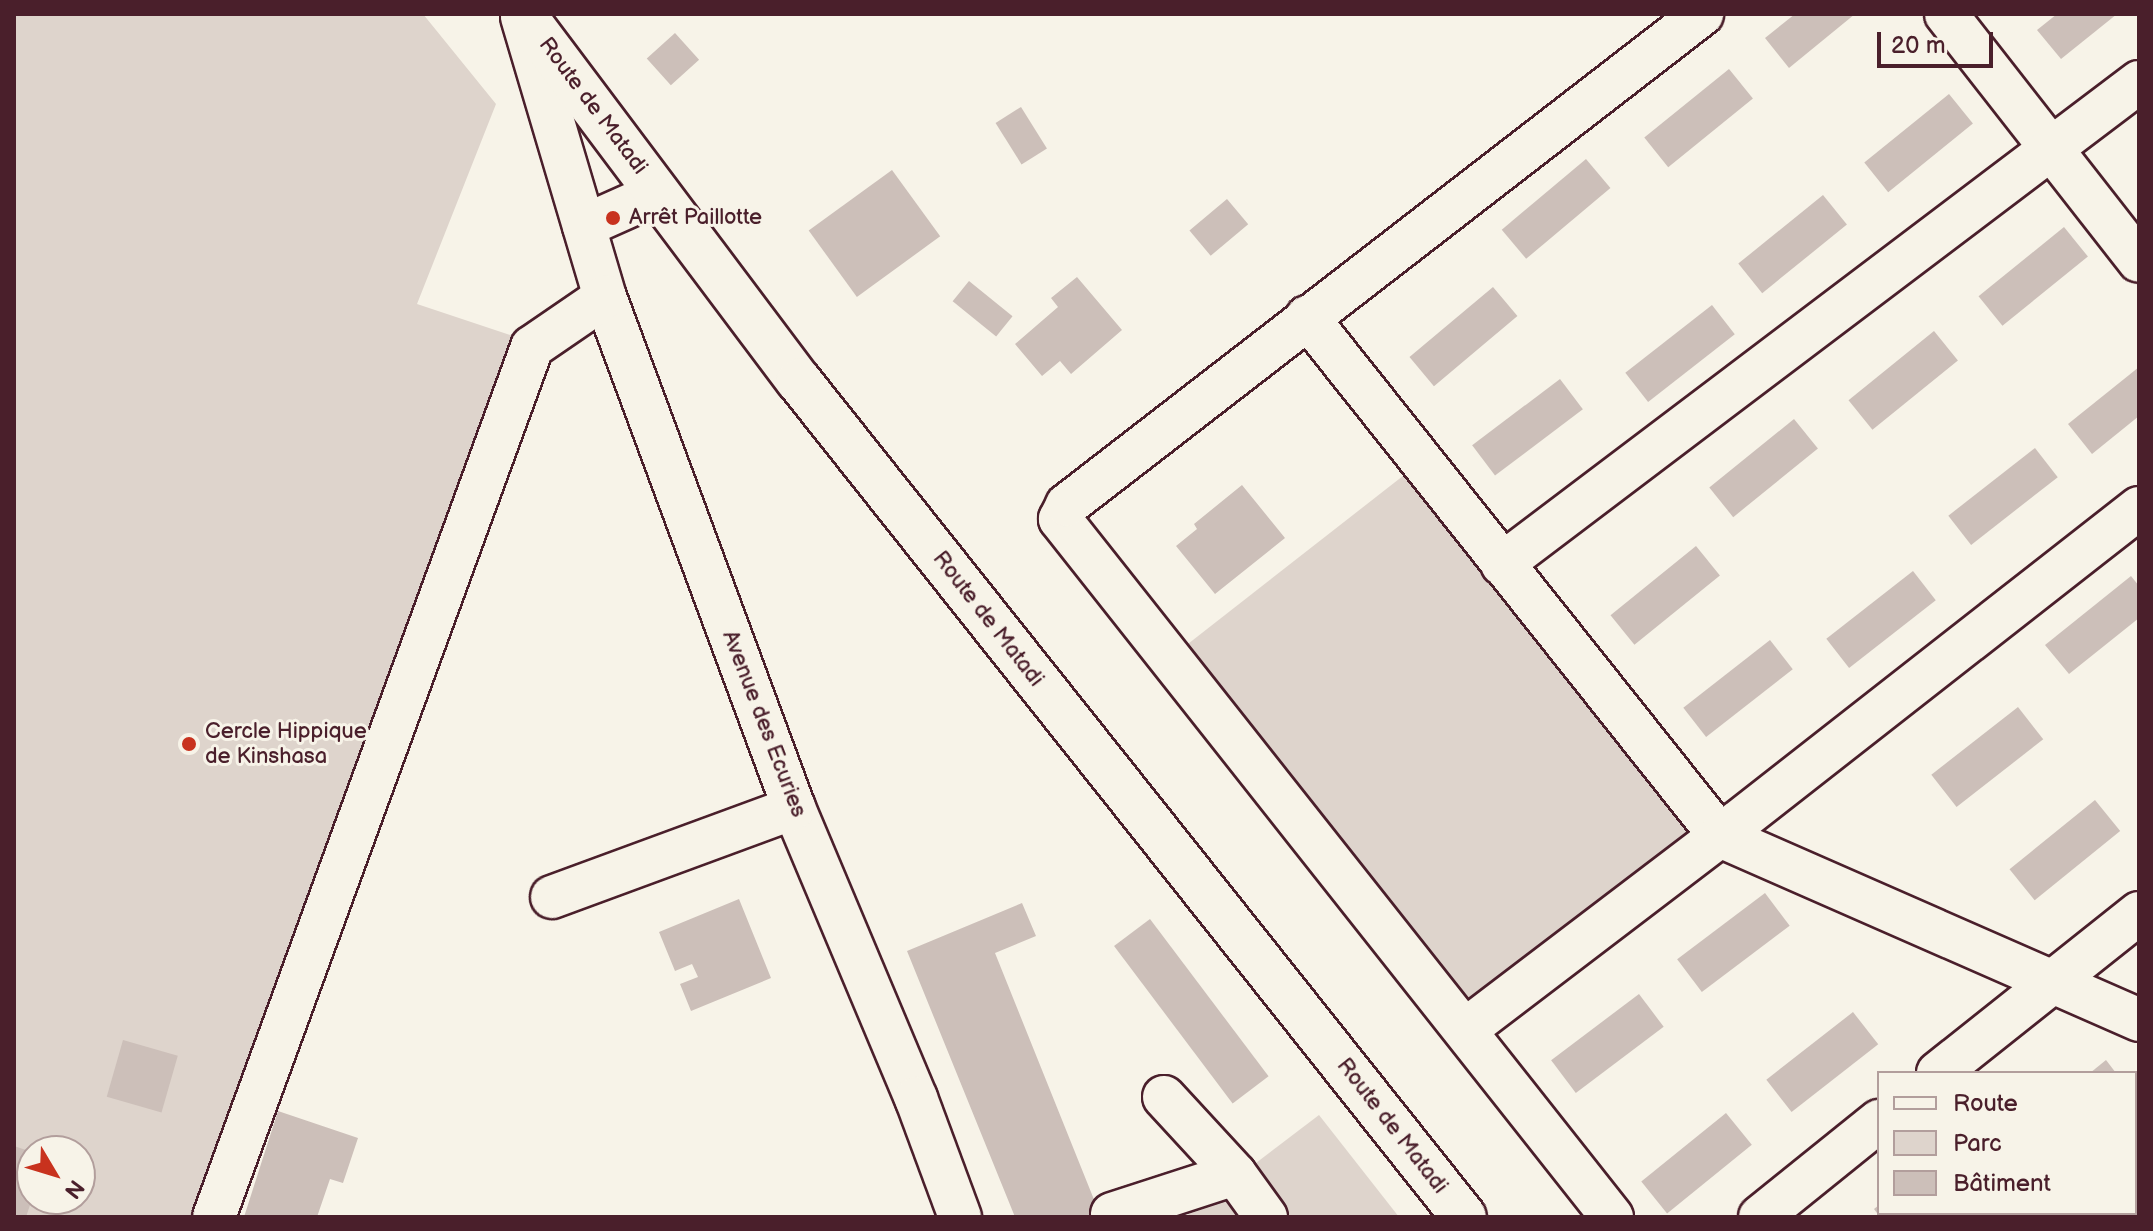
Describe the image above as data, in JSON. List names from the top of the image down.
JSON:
{
  "streets": {
    "main road": ["Route de Matadi"],
    "street": ["Avenue des Ecuries"]
  },
  "crossings": [
    ["Route de Matadi", "Avenue des Ecuries"]
  ],
  "places": ["Arrêt Paillotte", "Cercle Hippique de Kinshasa"],
  "legend": ["Route", "Parc", "Bâtiment"],
  "scale_bar": "20 m",
  "north": "bottom right"
}
